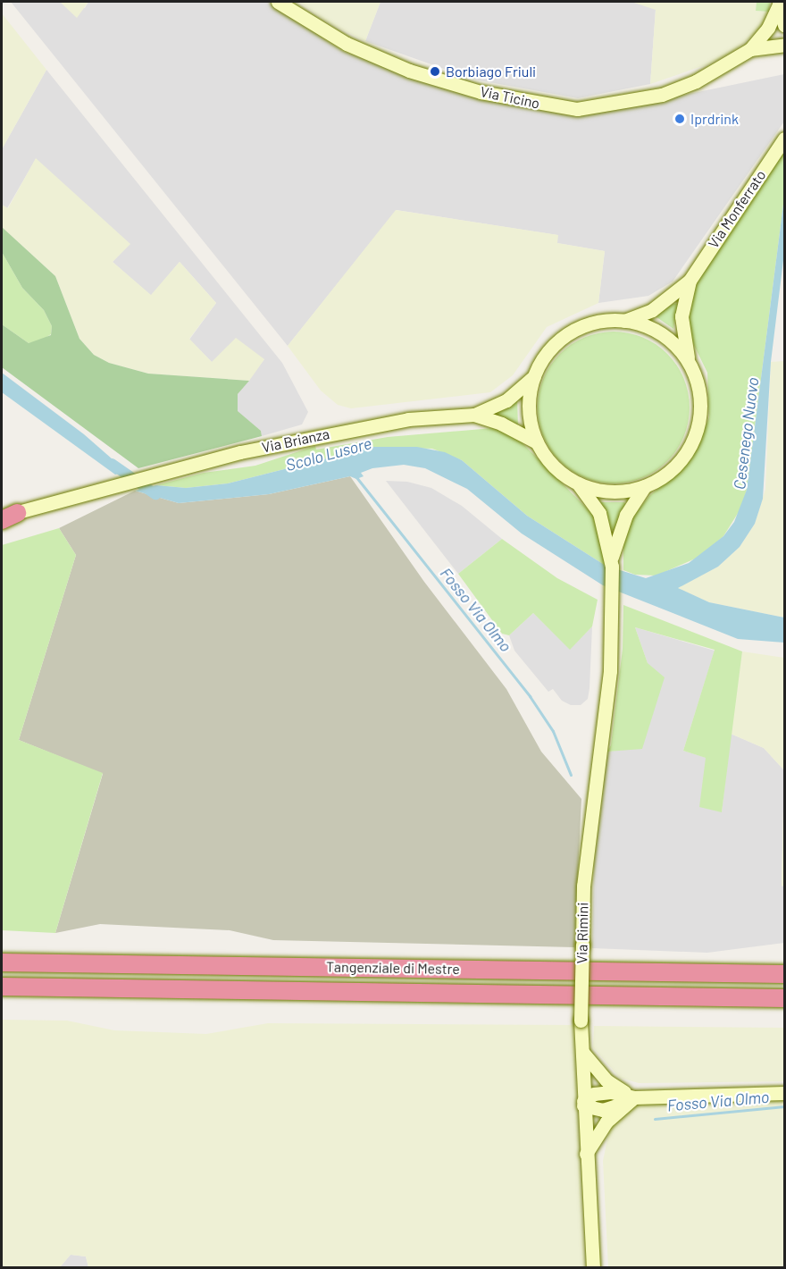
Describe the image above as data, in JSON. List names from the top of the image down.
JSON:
{
  "streets": {
    "highway": ["Tangenziale di Mestre"],
    "main road": [
      "Via Ticino",
      "Via Monferrato",
      "Via Brianza",
      "Via Rimini"
    ]
  },
  "crossings": [
    ["Via Monferrato", "Via Brianza"]
  ],
  "water": ["Cesenego Nuovo", "Scolo Lusore", "Fosso Via Olmo"],
  "places": ["Borbiago Friuli", "Iprdrink"]
}
